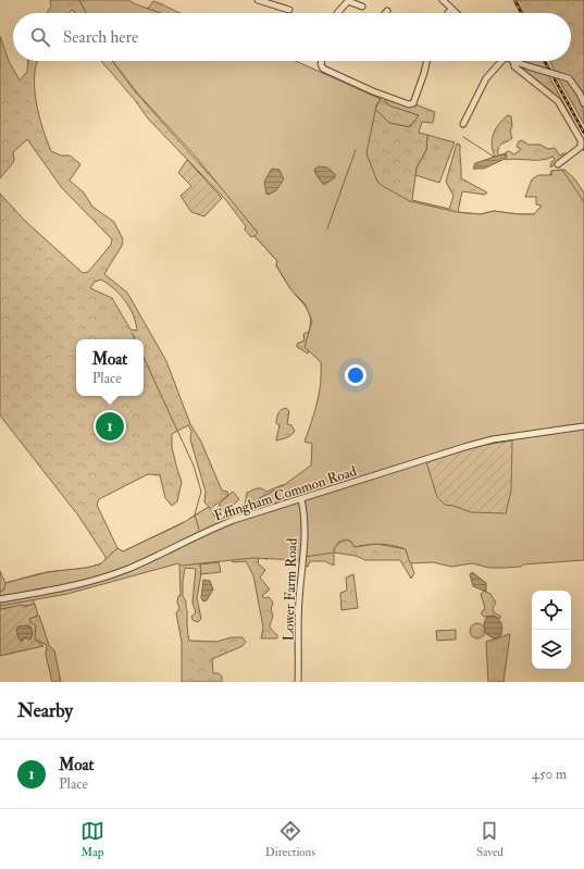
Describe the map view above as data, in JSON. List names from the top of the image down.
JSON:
{
  "streets": {
    "street": ["Effingham Common Road", "Lower Farm Road"]
  },
  "crossings": [
    ["Effingham Common Road", "Lower Farm Road"]
  ],
  "page": {
    "search": "Search here",
    "popup": ["Moat", "Place"],
    "pins": "1",
    "heading": "Nearby",
    "list": [
      {
        "mark": "1",
        "name": "Moat",
        "note": "Place",
        "value": "450 m"
      }
    ],
    "nav": ["Map", "Directions", "Saved"]
  }
}
